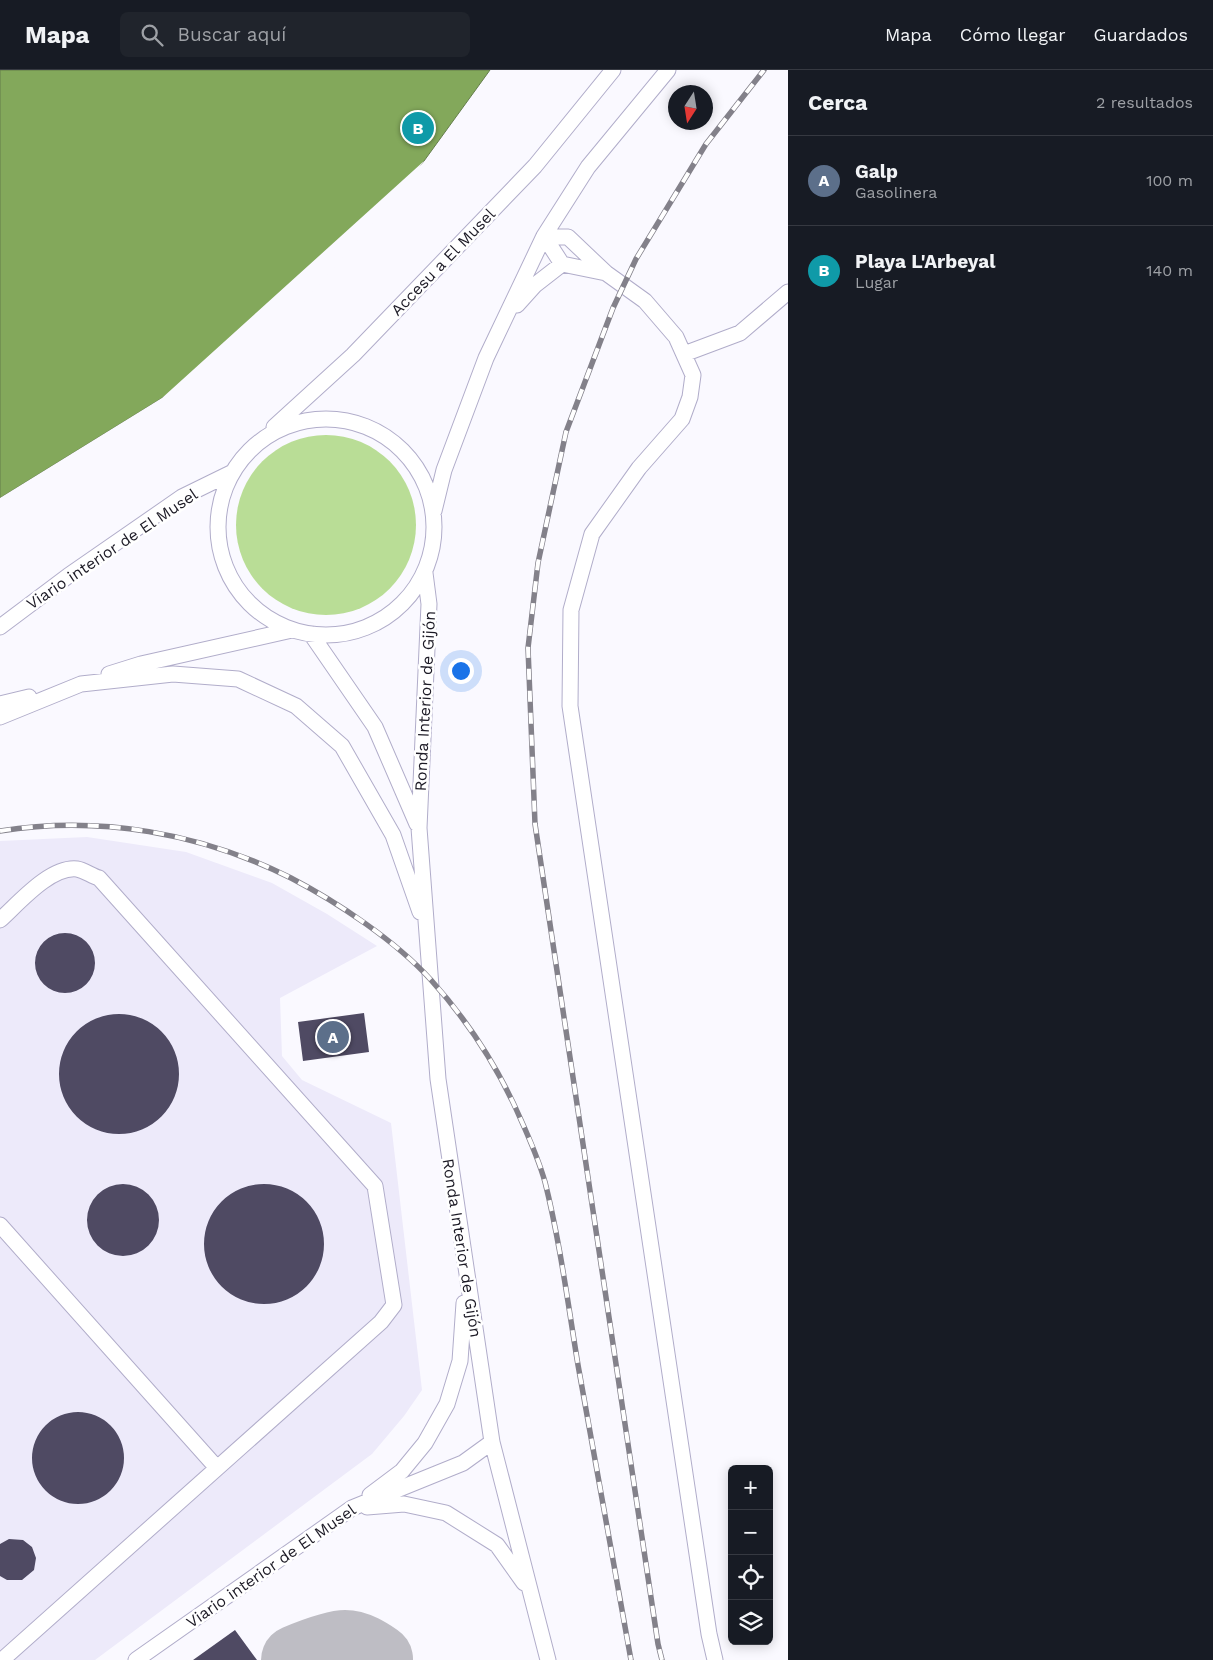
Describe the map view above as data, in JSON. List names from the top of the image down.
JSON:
{
  "streets": {
    "lane": ["Accesu a El Musel", "Viario interior de El Musel", "Ronda Interior de Gijón"]
  },
  "crossings": [
    ["Accesu a El Musel", "Viario interior de El Musel"],
    ["Accesu a El Musel", "Ronda Interior de Gijón"],
    ["Viario interior de El Musel", "Ronda Interior de Gijón"]
  ],
  "north": "bottom",
  "page": {
    "header": "Mapa",
    "search": "Buscar aquí",
    "nav": ["Mapa", "Cómo llegar", "Guardados"],
    "heading": ["Cerca", "2 resultados"],
    "pins": ["B", "A"],
    "list": [
      {
        "mark": "A",
        "name": "Galp",
        "note": "Gasolinera",
        "value": "100 m"
      },
      {
        "mark": "B",
        "name": "Playa L'Arbeyal",
        "note": "Lugar",
        "value": "140 m"
      }
    ],
    "map_buttons": ["+", "−"]
  }
}
